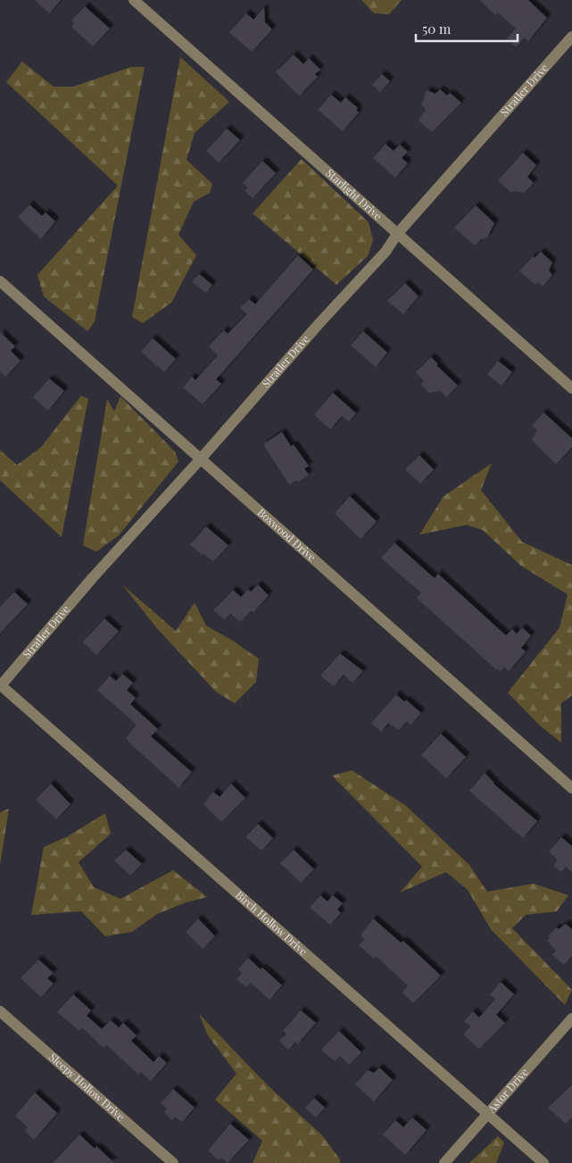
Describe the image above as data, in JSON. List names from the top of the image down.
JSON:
{
  "streets": {
    "street": [
      "Stratler Drive",
      "Starlight Drive",
      "Boxwood Drive",
      "Birch Hollow Drive",
      "Sleepy Hollow Drive",
      "Astor Drive"
    ]
  },
  "crossings": [
    ["Stratler Drive", "Starlight Drive"],
    ["Stratler Drive", "Boxwood Drive"],
    ["Stratler Drive", "Birch Hollow Drive"],
    ["Birch Hollow Drive", "Astor Drive"]
  ],
  "scale_bar": "50 m"
}
